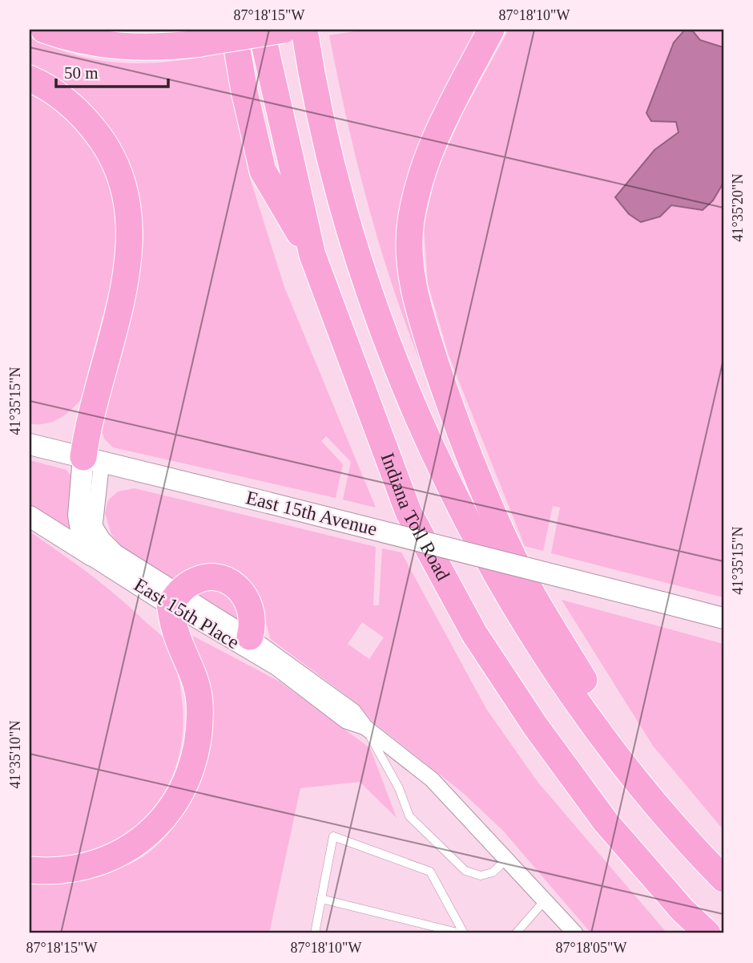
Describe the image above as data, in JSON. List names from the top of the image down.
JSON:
{
  "streets": {
    "highway": ["Indiana Toll Road"],
    "street": ["East 15th Avenue", "East 15th Place"]
  },
  "crossings": [
    ["East 15th Avenue", "East 15th Place"]
  ],
  "scale_bar": "50 m",
  "coordinates": [
    "87°18'15\"W",
    "87°18'10\"W",
    "41°35'20\"N",
    "41°35'15\"N",
    "41°35'10\"N",
    "87°18'05\"W"
  ]
}
